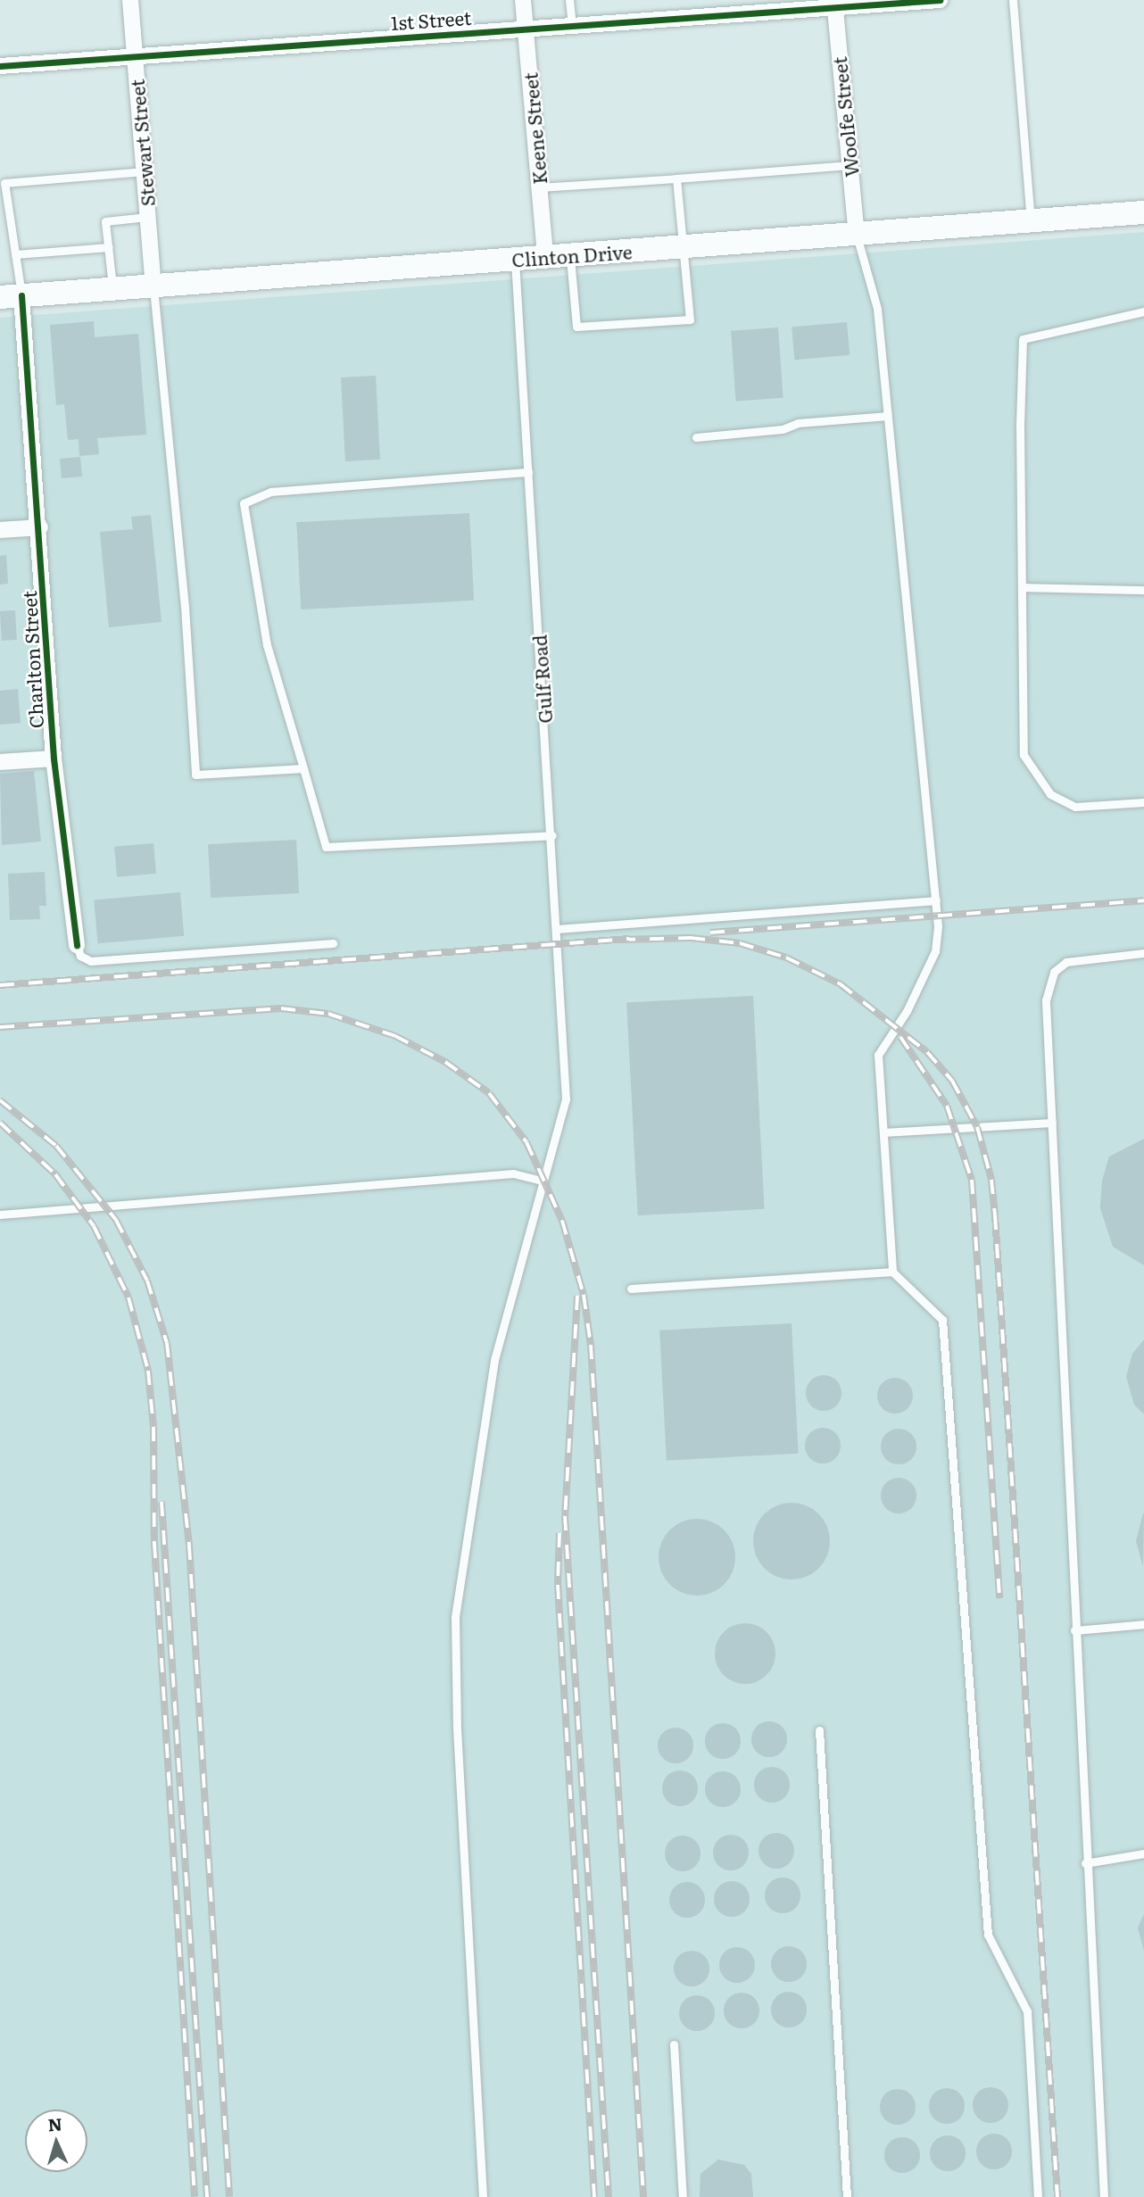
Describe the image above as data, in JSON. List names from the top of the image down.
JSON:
{
  "streets": {
    "main road": ["Clinton Drive"],
    "street": [
      "1st Street",
      "Woolfe Street",
      "Keene Street",
      "Stewart Street",
      "Charlton Street"
    ],
    "lane": ["Gulf Road"]
  },
  "crossings": [
    ["1st Street", "Woolfe Street"],
    ["1st Street", "Keene Street"],
    ["1st Street", "Stewart Street"],
    ["Woolfe Street", "Clinton Drive"],
    ["Keene Street", "Clinton Drive"],
    ["Stewart Street", "Clinton Drive"],
    ["Clinton Drive", "Charlton Street"],
    ["Clinton Drive", "Gulf Road"]
  ],
  "north": "top"
}
